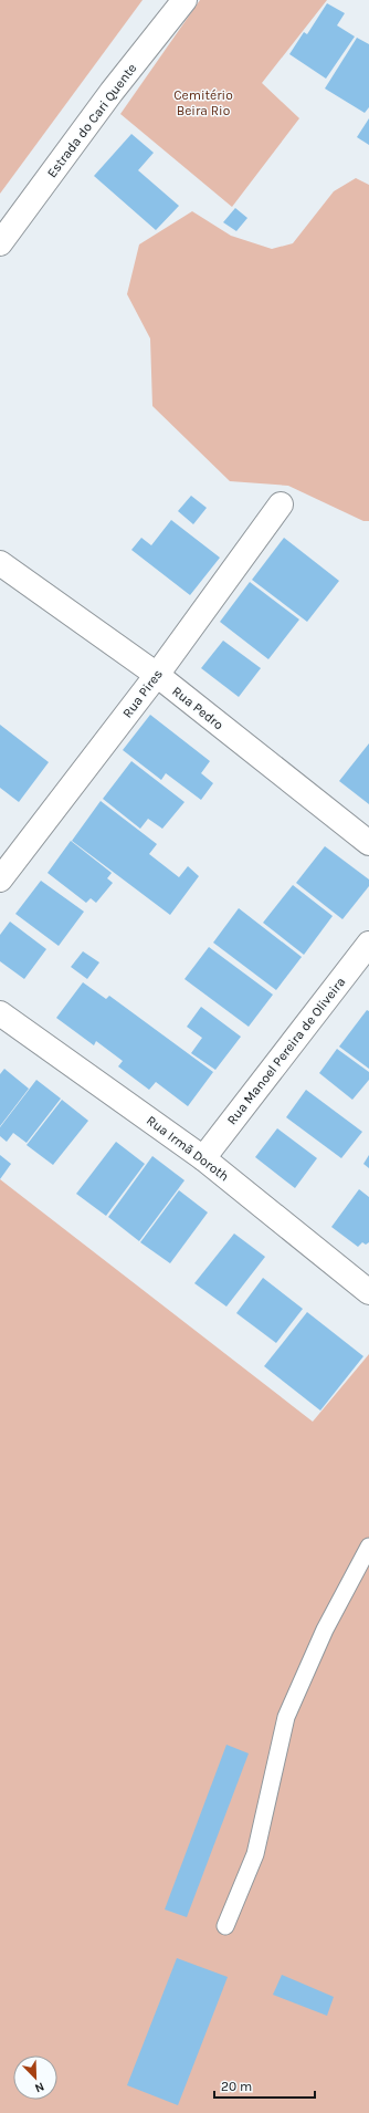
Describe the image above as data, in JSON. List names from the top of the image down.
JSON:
{
  "streets": {
    "street": [
      "Estrada do Cari Quente",
      "Rua Pires",
      "Rua Pedro",
      "Rua Manoel Pereira de Oliveira",
      "Rua Irmã Doroth"
    ]
  },
  "crossings": [
    ["Rua Pires", "Rua Pedro"],
    ["Rua Manoel Pereira de Oliveira", "Rua Irmã Doroth"]
  ],
  "parks": ["Cemitério Beira Rio"],
  "scale_bar": "20 m",
  "north": "bottom right"
}
